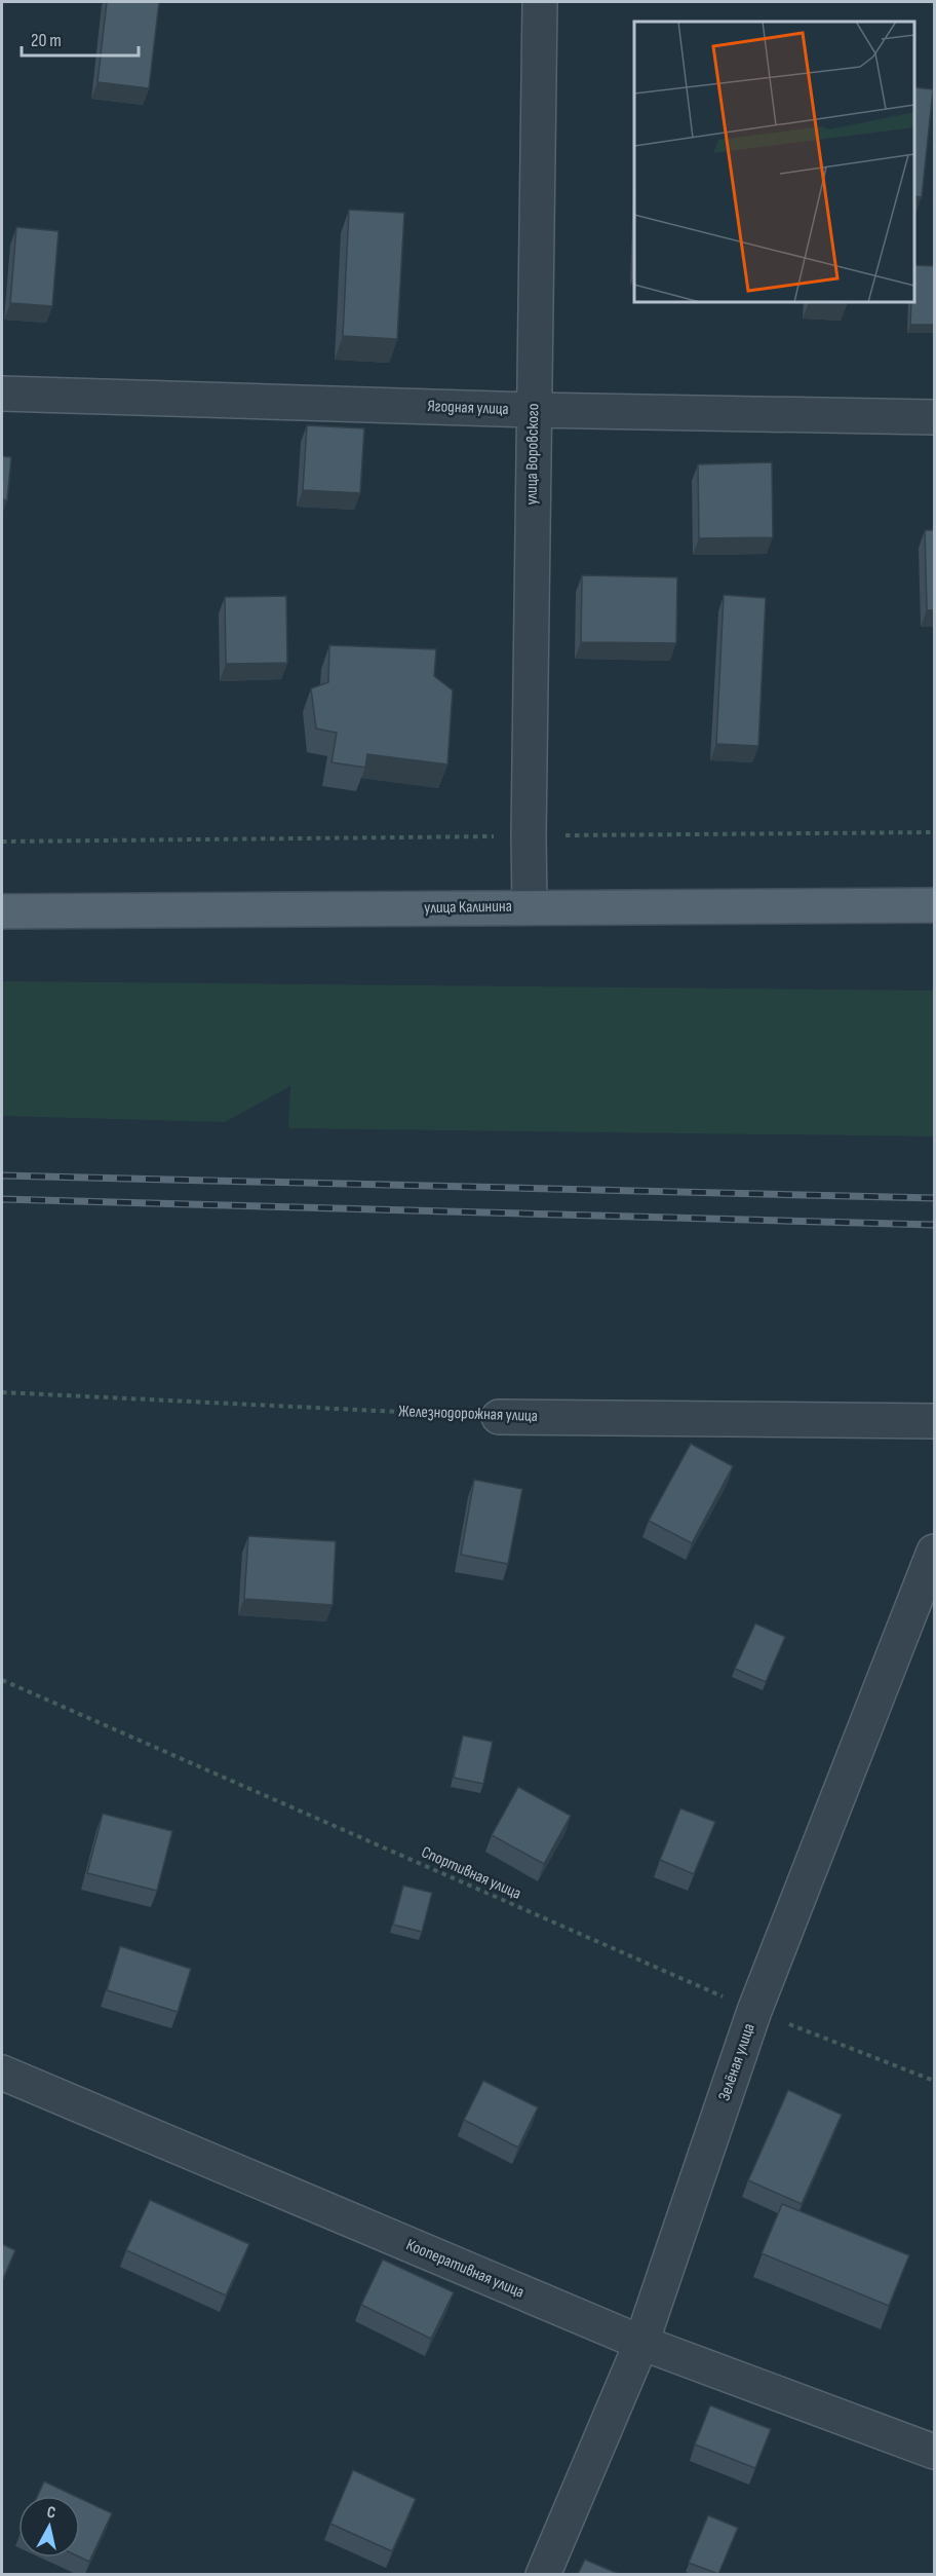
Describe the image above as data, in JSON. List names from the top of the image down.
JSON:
{
  "streets": {
    "main road": ["улица Калинина"],
    "street": [
      "Ягодная улица",
      "улица Воровского",
      "Железнодорожная улица",
      "Зелёная улица",
      "Кооперативная улица"
    ],
    "path": ["Спортивная улица"]
  },
  "crossings": [
    ["Ягодная улица", "улица Воровского"],
    ["улица Воровского", "улица Калинина"],
    ["Спортивная улица", "Зелёная улица"],
    ["Зелёная улица", "Кооперативная улица"]
  ],
  "scale_bar": "20 m",
  "north": "top"
}
